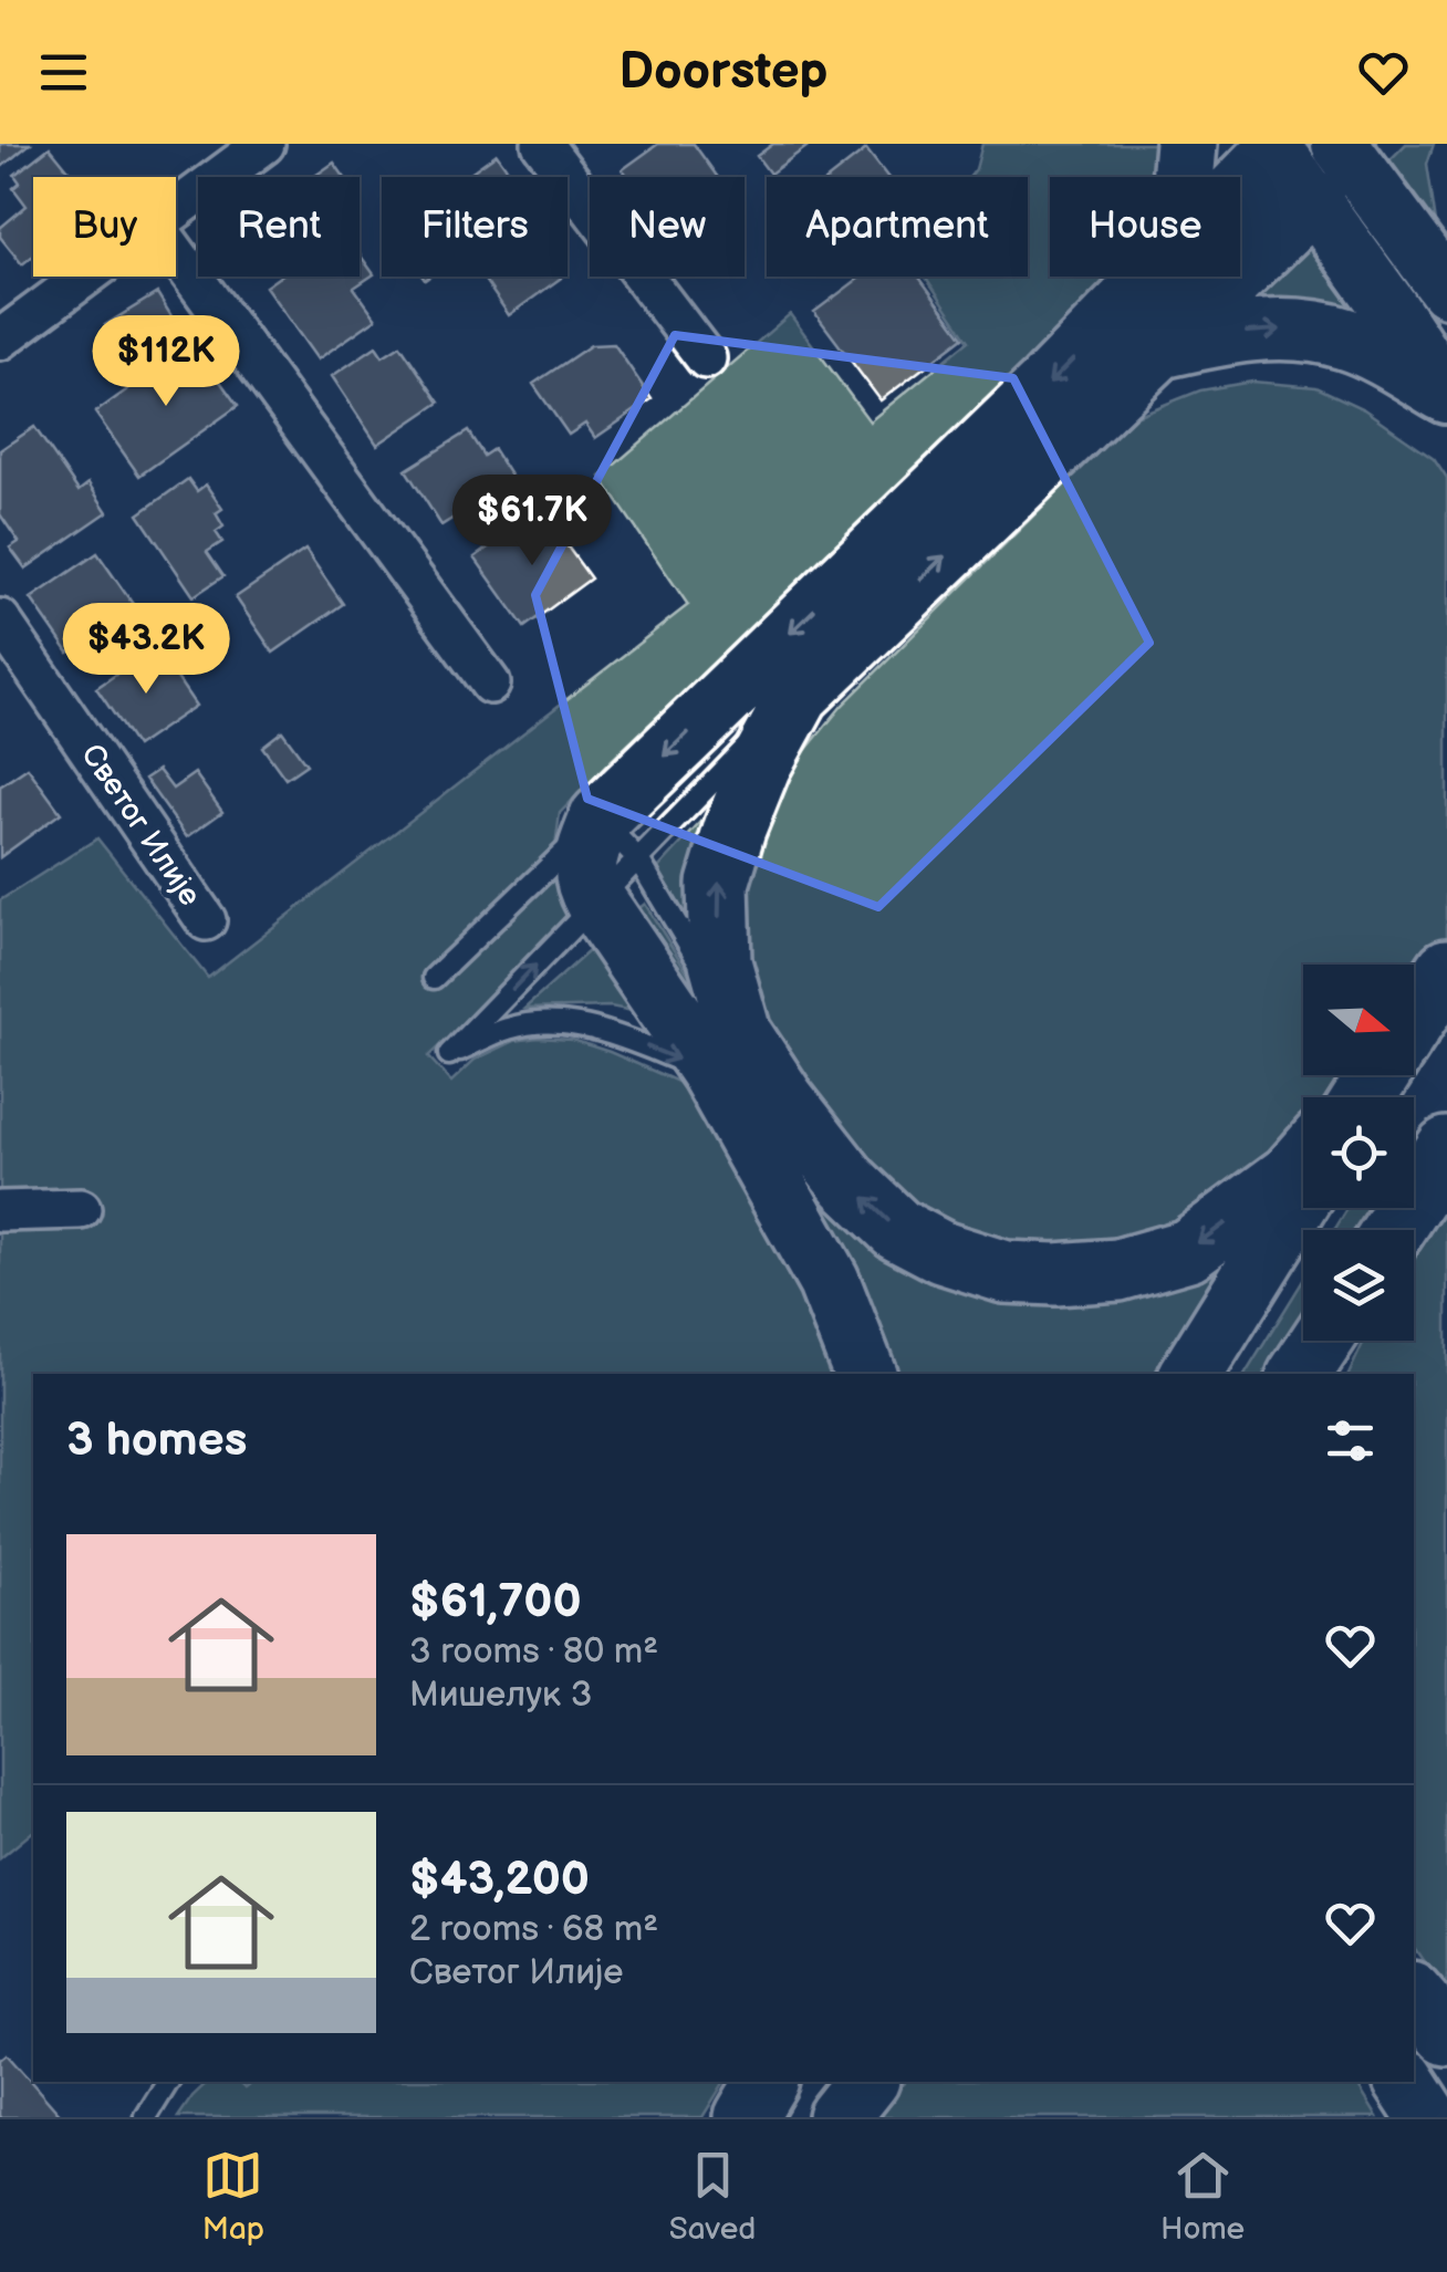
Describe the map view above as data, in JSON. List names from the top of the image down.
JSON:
{
  "streets": {
    "street": ["Светог Илије"]
  },
  "north": "right",
  "page": {
    "header": "Doorstep",
    "chip": [
      "Buy",
      "Rent",
      "Filters",
      "New",
      "Apartment",
      "House"
    ],
    "price": ["$112K", "$61.7K", "$43.2K"],
    "heading": "3 homes",
    "list": [
      {
        "name": "$61,700",
        "note": "3 rooms · 80 m² · Мишелук 3"
      },
      {
        "name": "$43,200",
        "note": "2 rooms · 68 m² · Светог Илије"
      }
    ],
    "tabs": ["Map", "Saved", "Home"]
  }
}
